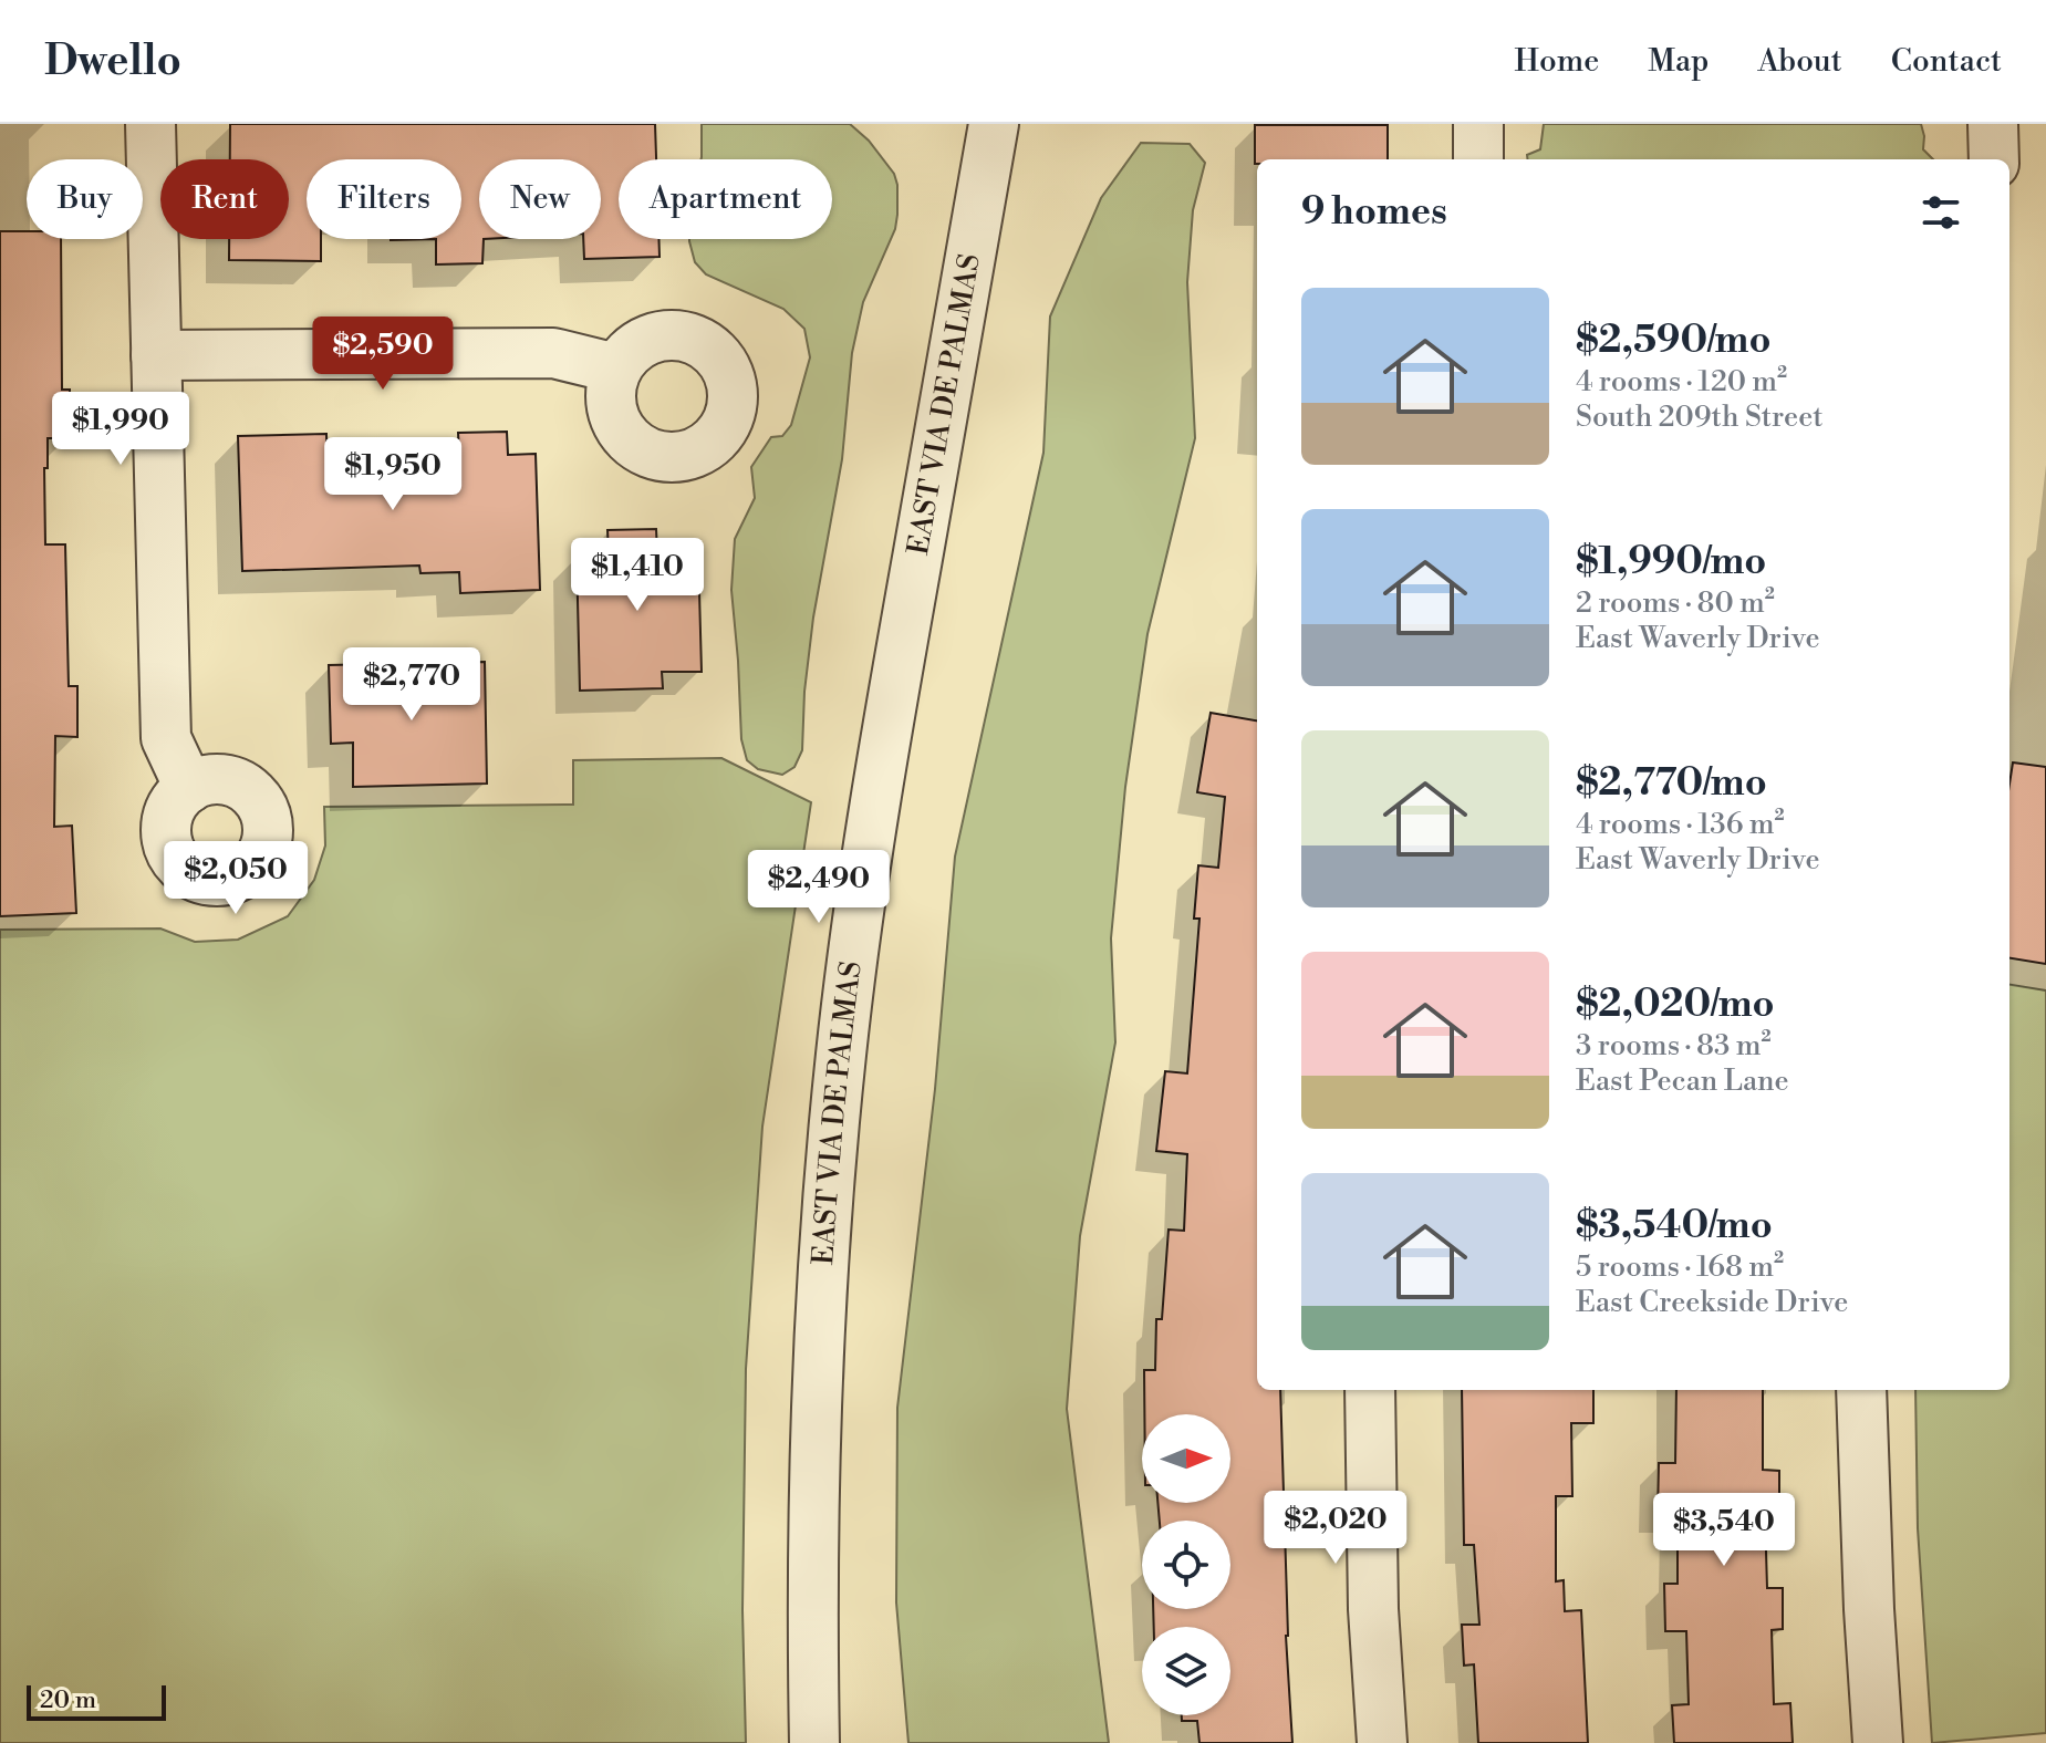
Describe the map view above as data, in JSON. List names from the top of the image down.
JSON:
{
  "streets": {
    "street": ["EAST VIA DE PALMAS"]
  },
  "scale_bar": "20 m",
  "north": "right",
  "page": {
    "header": "Dwello",
    "nav": [
      "Home",
      "Map",
      "About",
      "Contact"
    ],
    "chip": [
      "Buy",
      "Rent",
      "Filters",
      "New",
      "Apartment"
    ],
    "heading": "9 homes",
    "list": [
      {
        "name": "$2,590/mo",
        "note": "4 rooms · 120 m² · South 209th Street"
      },
      {
        "name": "$1,990/mo",
        "note": "2 rooms · 80 m² · East Waverly Drive"
      },
      {
        "name": "$2,770/mo",
        "note": "4 rooms · 136 m² · East Waverly Drive"
      },
      {
        "name": "$2,020/mo",
        "note": "3 rooms · 83 m² · East Pecan Lane"
      },
      {
        "name": "$3,540/mo",
        "note": "5 rooms · 168 m² · East Creekside Drive"
      }
    ],
    "price": [
      "$2,590",
      "$1,990",
      "$1,950",
      "$1,410",
      "$2,770",
      "$2,050",
      "$2,490",
      "$2,020",
      "$3,540"
    ],
    "scale": "20 m"
  }
}
